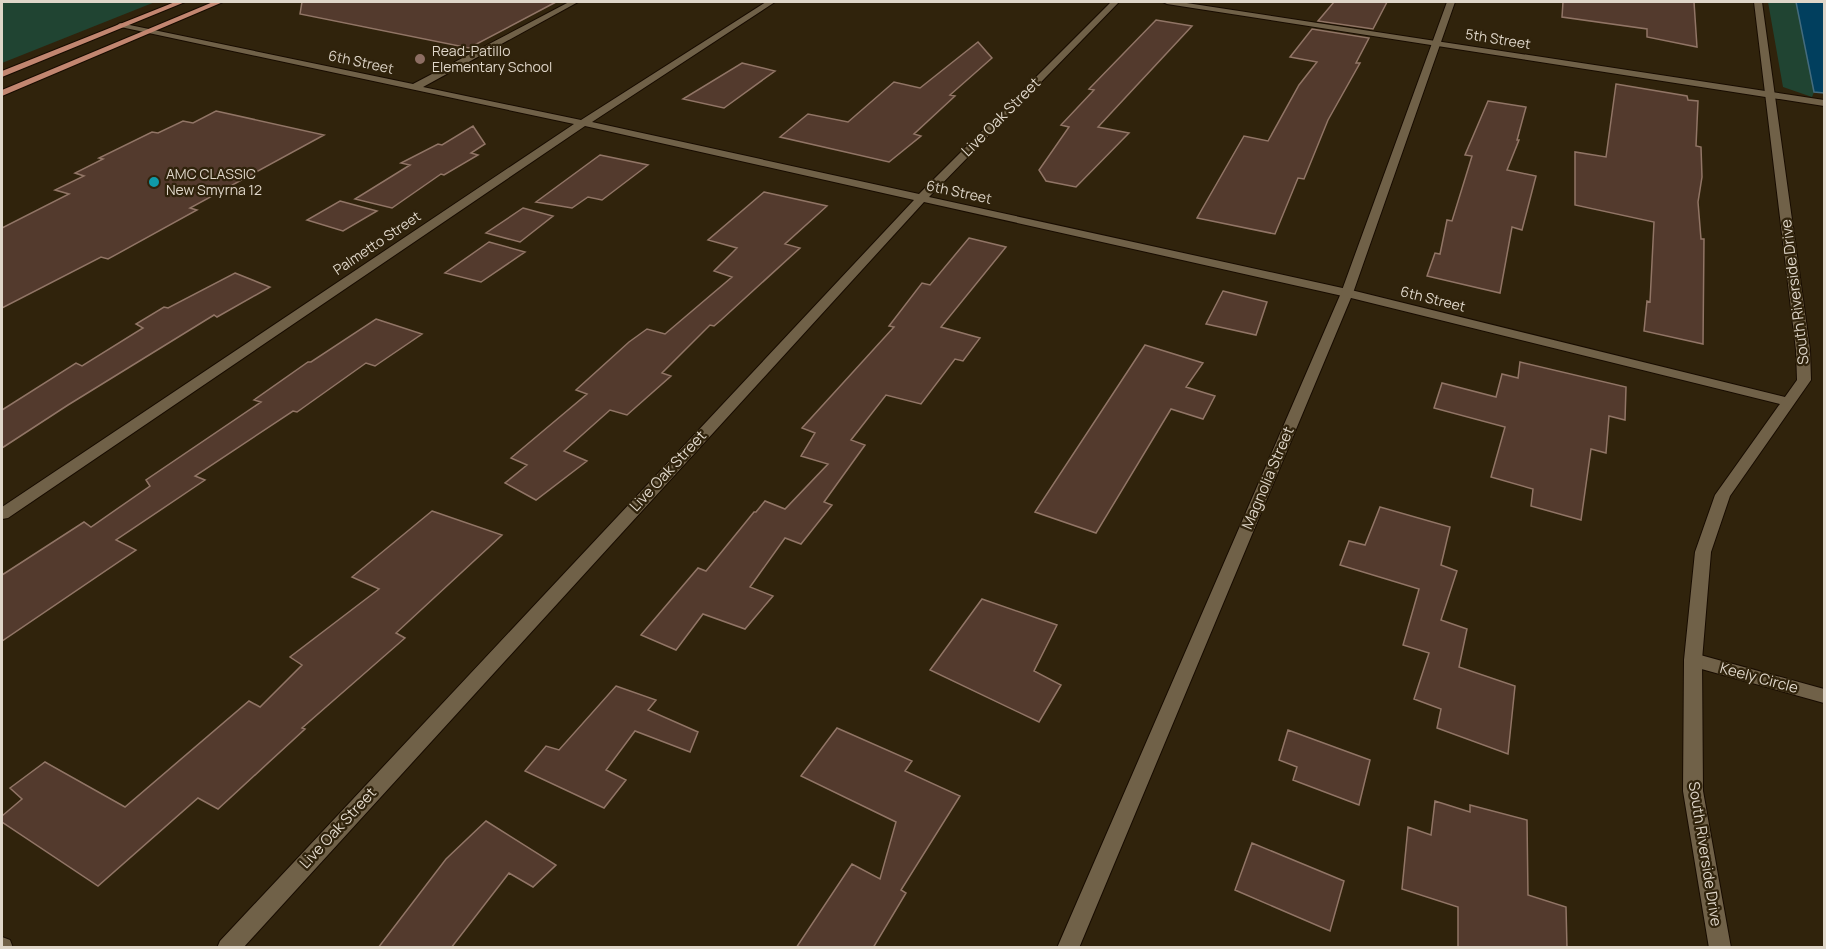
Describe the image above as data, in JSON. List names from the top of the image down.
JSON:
{
  "streets": {
    "street": [
      "5th Street",
      "6th Street",
      "Live Oak Street",
      "Palmetto Street",
      "South Riverside Drive",
      "Magnolia Street",
      "Keely Circle"
    ]
  },
  "crossings": [
    ["5th Street", "South Riverside Drive"],
    ["5th Street", "Magnolia Street"],
    ["6th Street", "Live Oak Street"],
    ["6th Street", "Palmetto Street"],
    ["6th Street", "South Riverside Drive"],
    ["6th Street", "Magnolia Street"],
    ["South Riverside Drive", "Keely Circle"]
  ],
  "places": ["Read-Patillo Elementary School", "AMC CLASSIC New Smyrna 12"]
}
